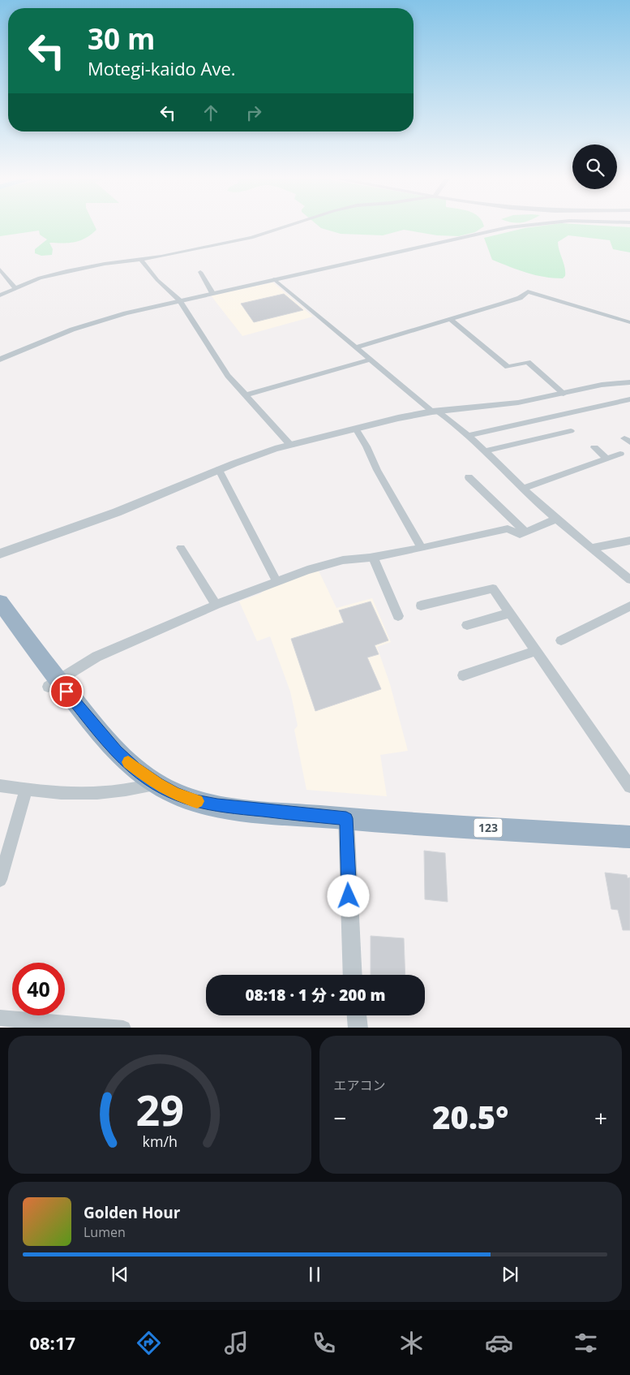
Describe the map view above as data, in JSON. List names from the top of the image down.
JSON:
{
  "streets": {
    "highway": ["123"]
  },
  "page": {
    "turn": ["30 m", "Motegi-kaido Ave."],
    "limit": "40",
    "trip": "08:18 · 1 分 · 200 m",
    "tile": "エアコン",
    "heat": ["−", "20.5°", "+"],
    "song": ["Golden Hour", "Lumen"],
    "tabs": "08:17",
    "gauge": ["29", "km/h"]
  }
}
